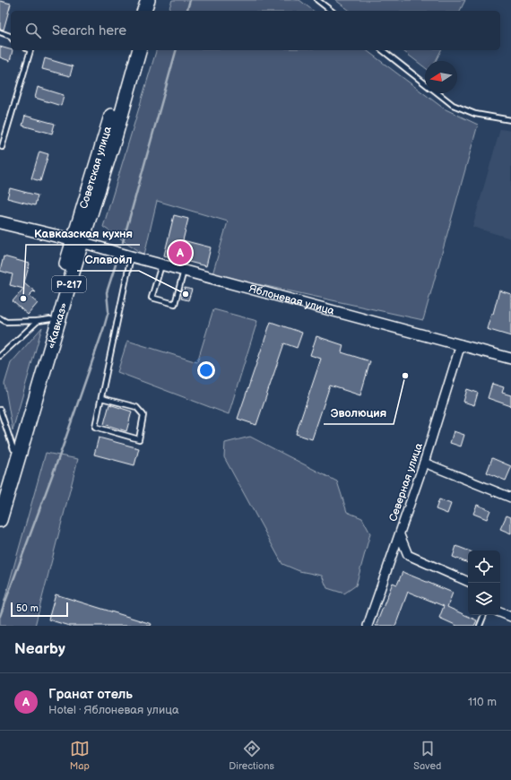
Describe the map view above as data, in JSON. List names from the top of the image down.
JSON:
{
  "streets": {
    "highway": ["Советская улица", "Р-217", "«Кавказ»"],
    "street": ["Яблоневая улица", "Северная улица"]
  },
  "crossings": [
    ["Советская улица", "Яблоневая улица"],
    ["Советская улица", "«Кавказ»"],
    ["Яблоневая улица", "«Кавказ»"],
    ["Яблоневая улица", "Северная улица"]
  ],
  "places": ["Славойл", "Кавказская кухня", "Эволюция"],
  "scale_bar": "50 m",
  "north": "left",
  "page": {
    "search": "Search here",
    "pins": "A",
    "scale": "50 m",
    "heading": "Nearby",
    "list": [
      {
        "mark": "A",
        "name": "Гранат отель",
        "note": "Hotel · Яблоневая улица",
        "value": "110 m"
      }
    ],
    "nav": ["Map", "Directions", "Saved"]
  }
}
